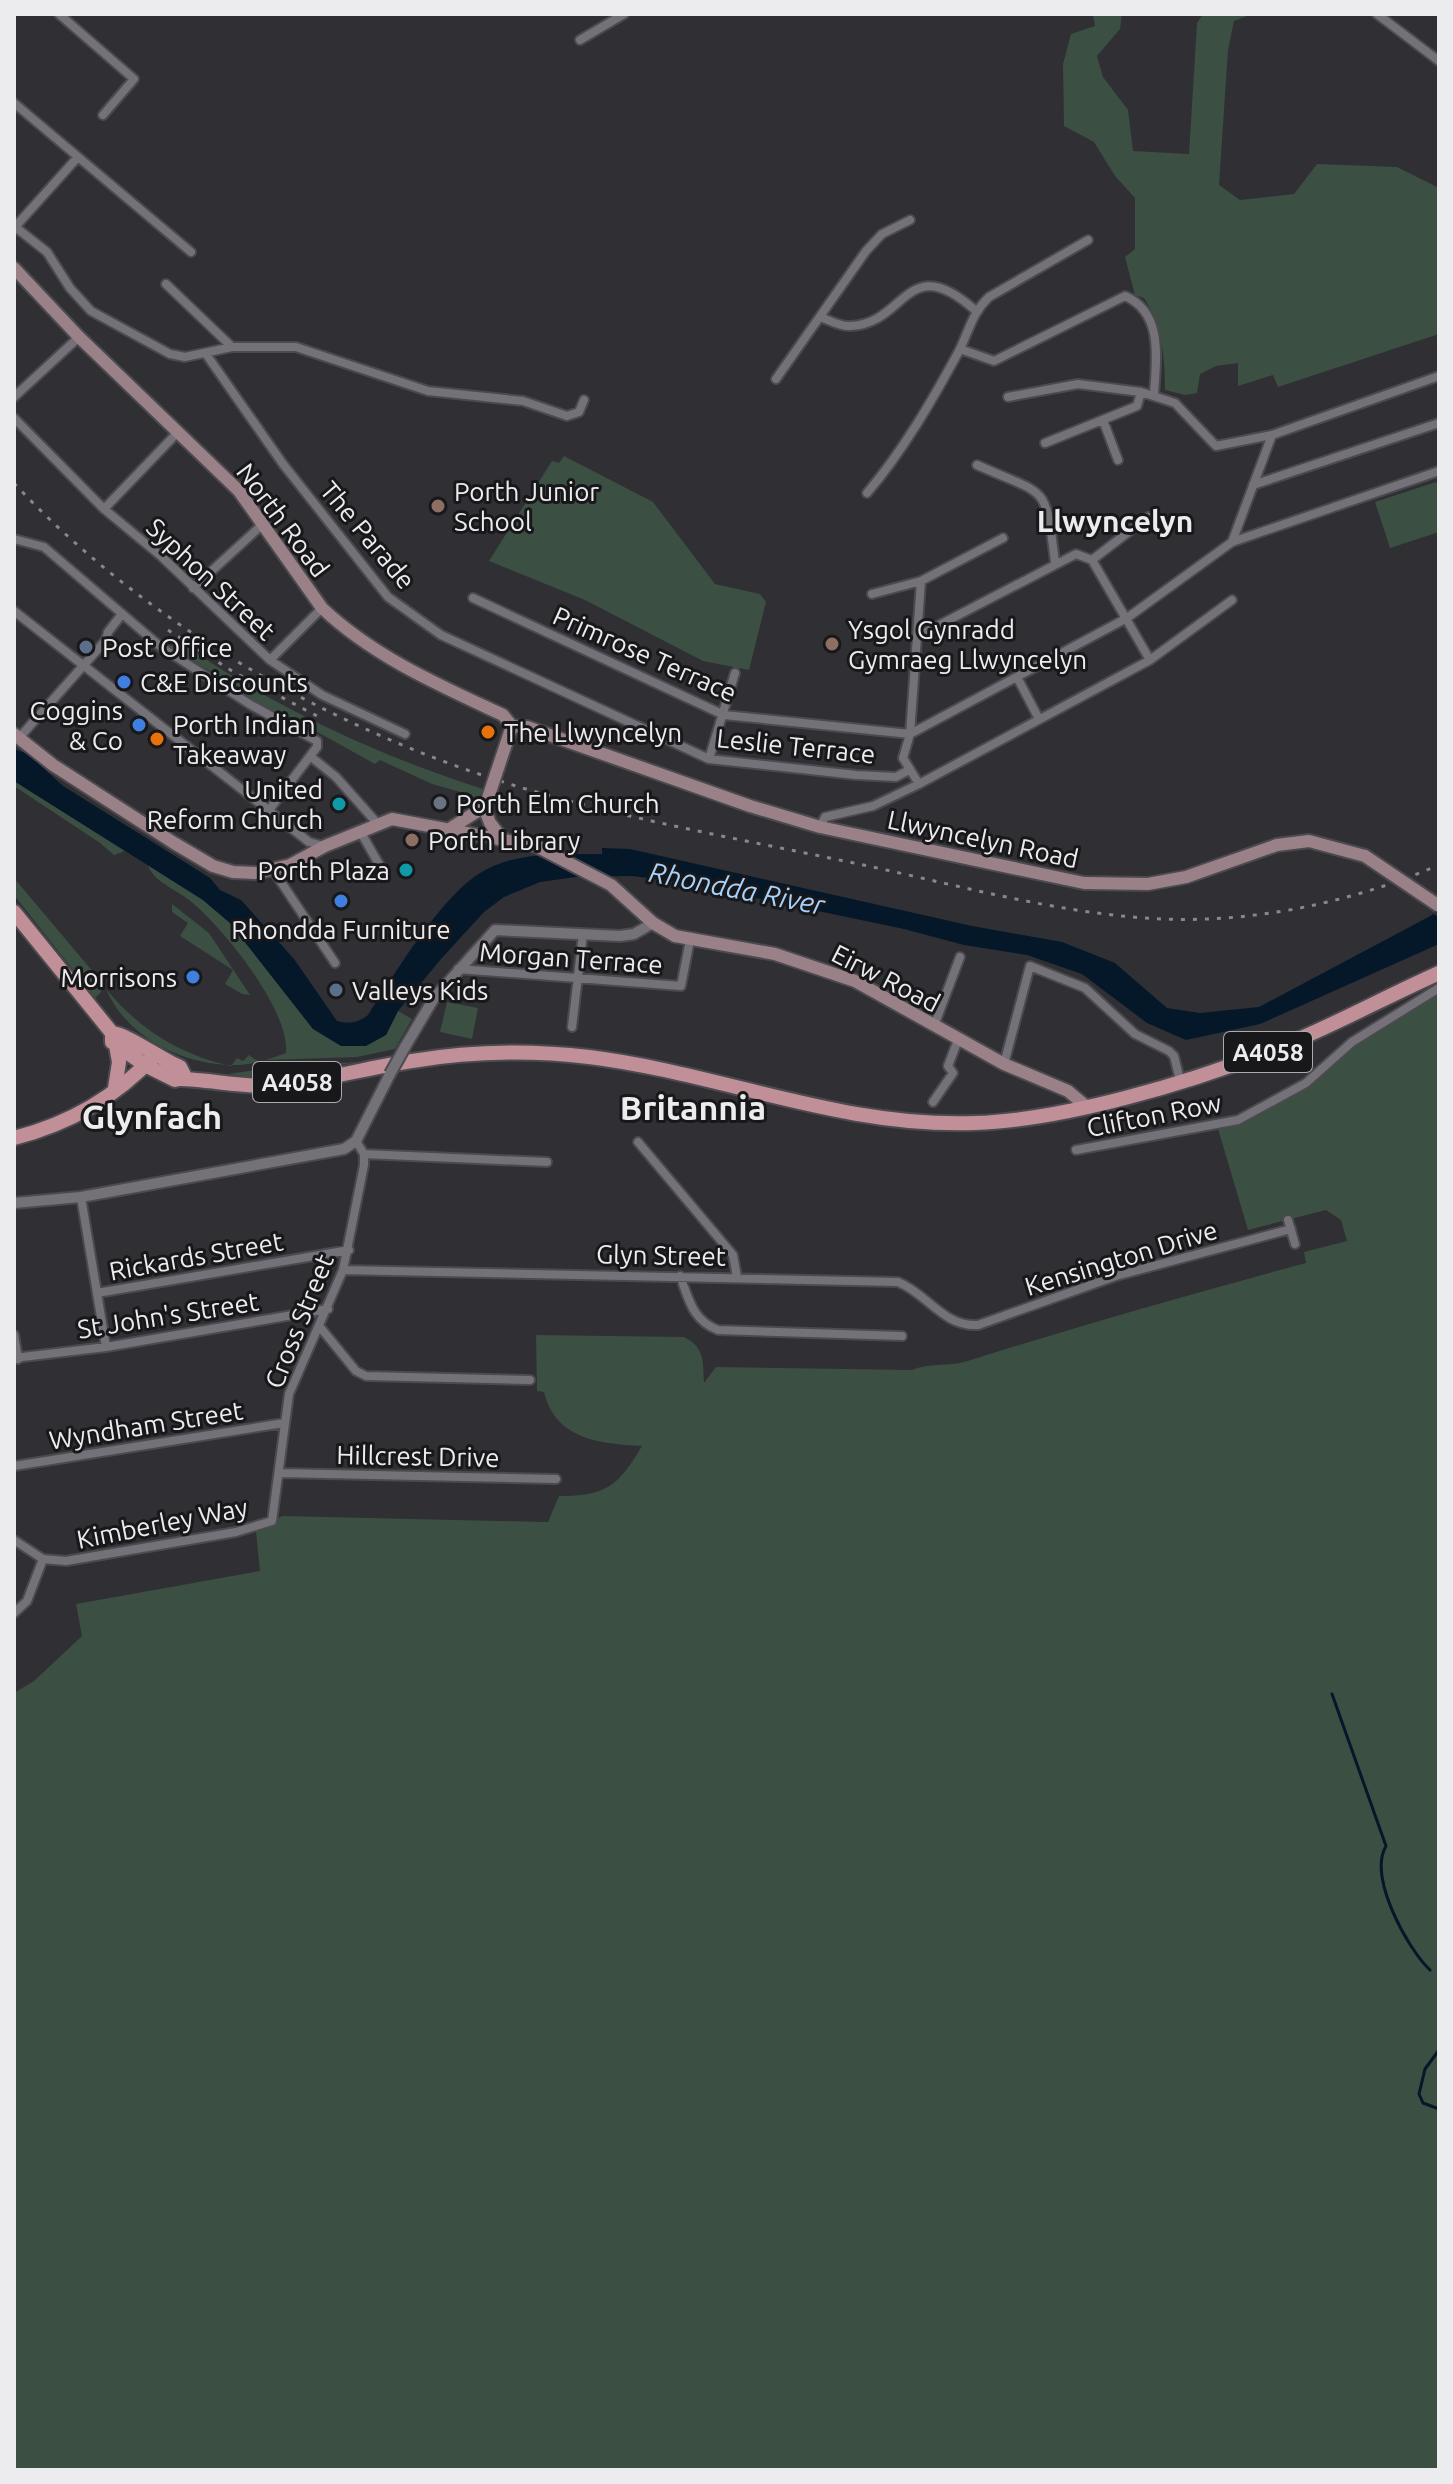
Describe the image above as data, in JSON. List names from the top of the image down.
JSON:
{
  "streets": {
    "main road": [
      "North Road",
      "Llwyncelyn Road",
      "Eirw Road",
      "A4058"
    ],
    "street": [
      "The Parade",
      "Syphon Street",
      "Primrose Terrace",
      "Leslie Terrace",
      "Morgan Terrace",
      "Clifton Row",
      "Glyn Street",
      "Rickards Street",
      "Kensington Drive",
      "St John's Street",
      "Cross Street",
      "Wyndham Street",
      "Hillcrest Drive",
      "Kimberley Way"
    ]
  },
  "crossings": [
    ["North Road", "Llwyncelyn Road"],
    ["The Parade", "Leslie Terrace"],
    ["Morgan Terrace", "Eirw Road"],
    ["Eirw Road", "A4058"],
    ["Glyn Street", "Kensington Drive"],
    ["Glyn Street", "Cross Street"],
    ["Rickards Street", "Cross Street"],
    ["St John's Street", "Cross Street"],
    ["Cross Street", "Wyndham Street"],
    ["Cross Street", "Kimberley Way"],
    ["Wyndham Street", "Kimberley Way"],
    ["Hillcrest Drive", "Kimberley Way"]
  ],
  "districts": ["Llwyncelyn", "Britannia", "Glynfach"],
  "water": ["Rhondda River"],
  "places": [
    "Porth Junior School",
    "Ysgol Gynradd Gymraeg Llwyncelyn",
    "Post Office",
    "C&E Discounts",
    "Coggins & Co",
    "The Llwyncelyn",
    "Porth Indian Takeaway",
    "Porth Elm Church",
    "United Reform Church",
    "Porth Library",
    "Porth Plaza",
    "Rhondda Furniture",
    "Morrisons",
    "Valleys Kids"
  ]
}
